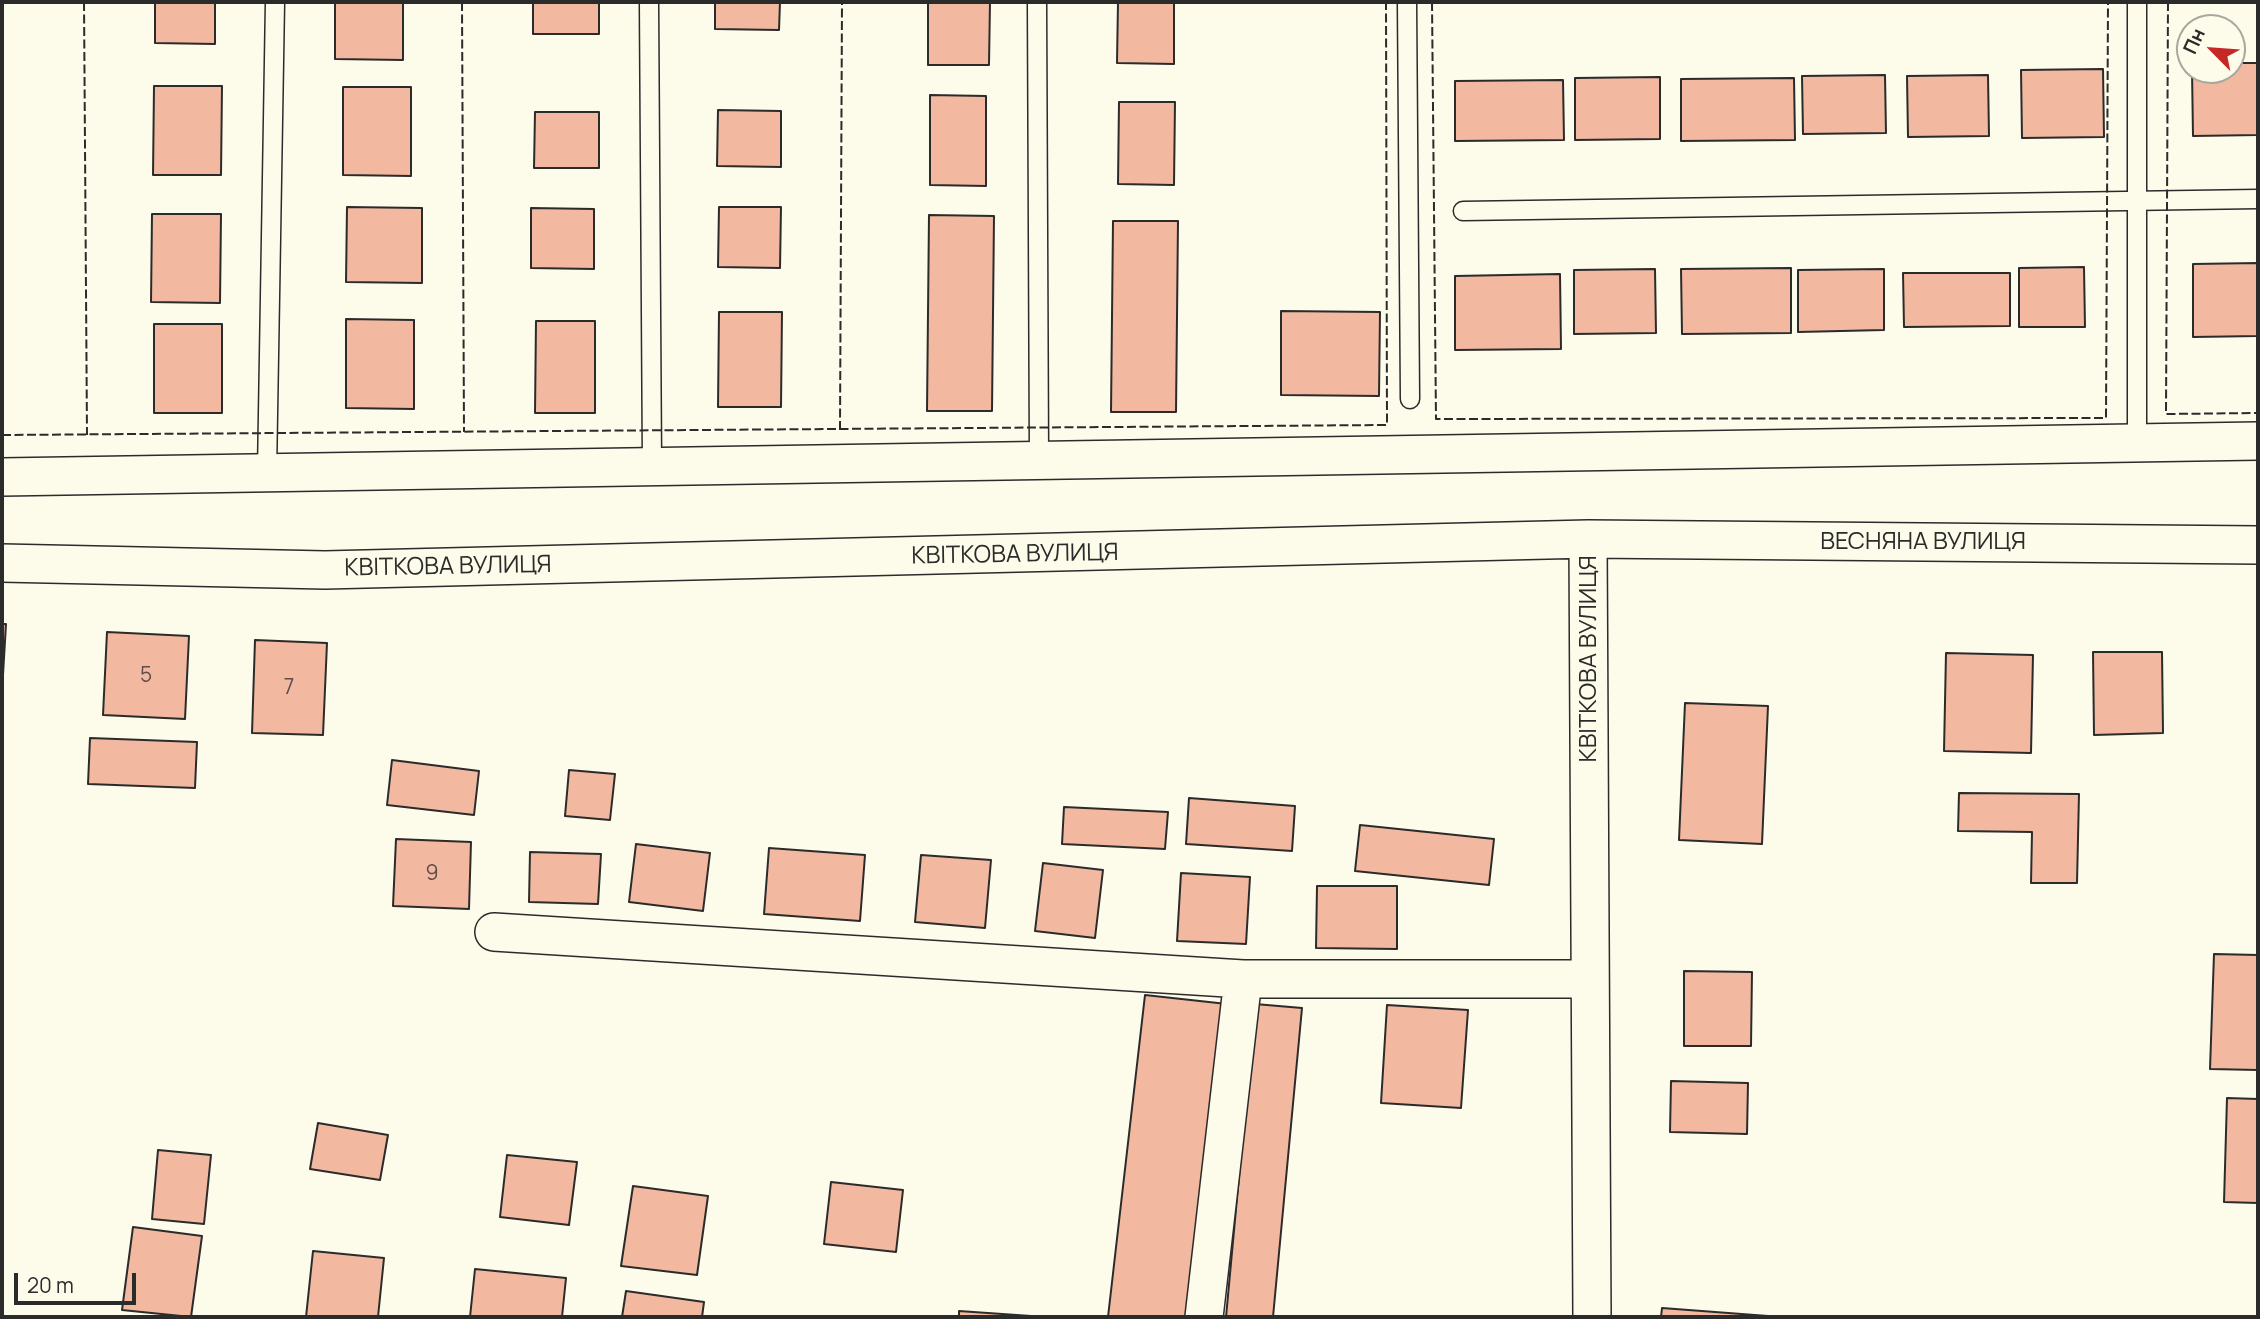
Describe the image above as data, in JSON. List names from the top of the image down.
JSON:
{
  "streets": {
    "street": ["ВЕСНЯНА ВУЛИЦЯ", "КВІТКОВА ВУЛИЦЯ"]
  },
  "crossings": [
    ["ВЕСНЯНА ВУЛИЦЯ", "КВІТКОВА ВУЛИЦЯ"]
  ],
  "house_numbers": ["5", "7", "9"],
  "scale_bar": "20 m",
  "north": "top left"
}
